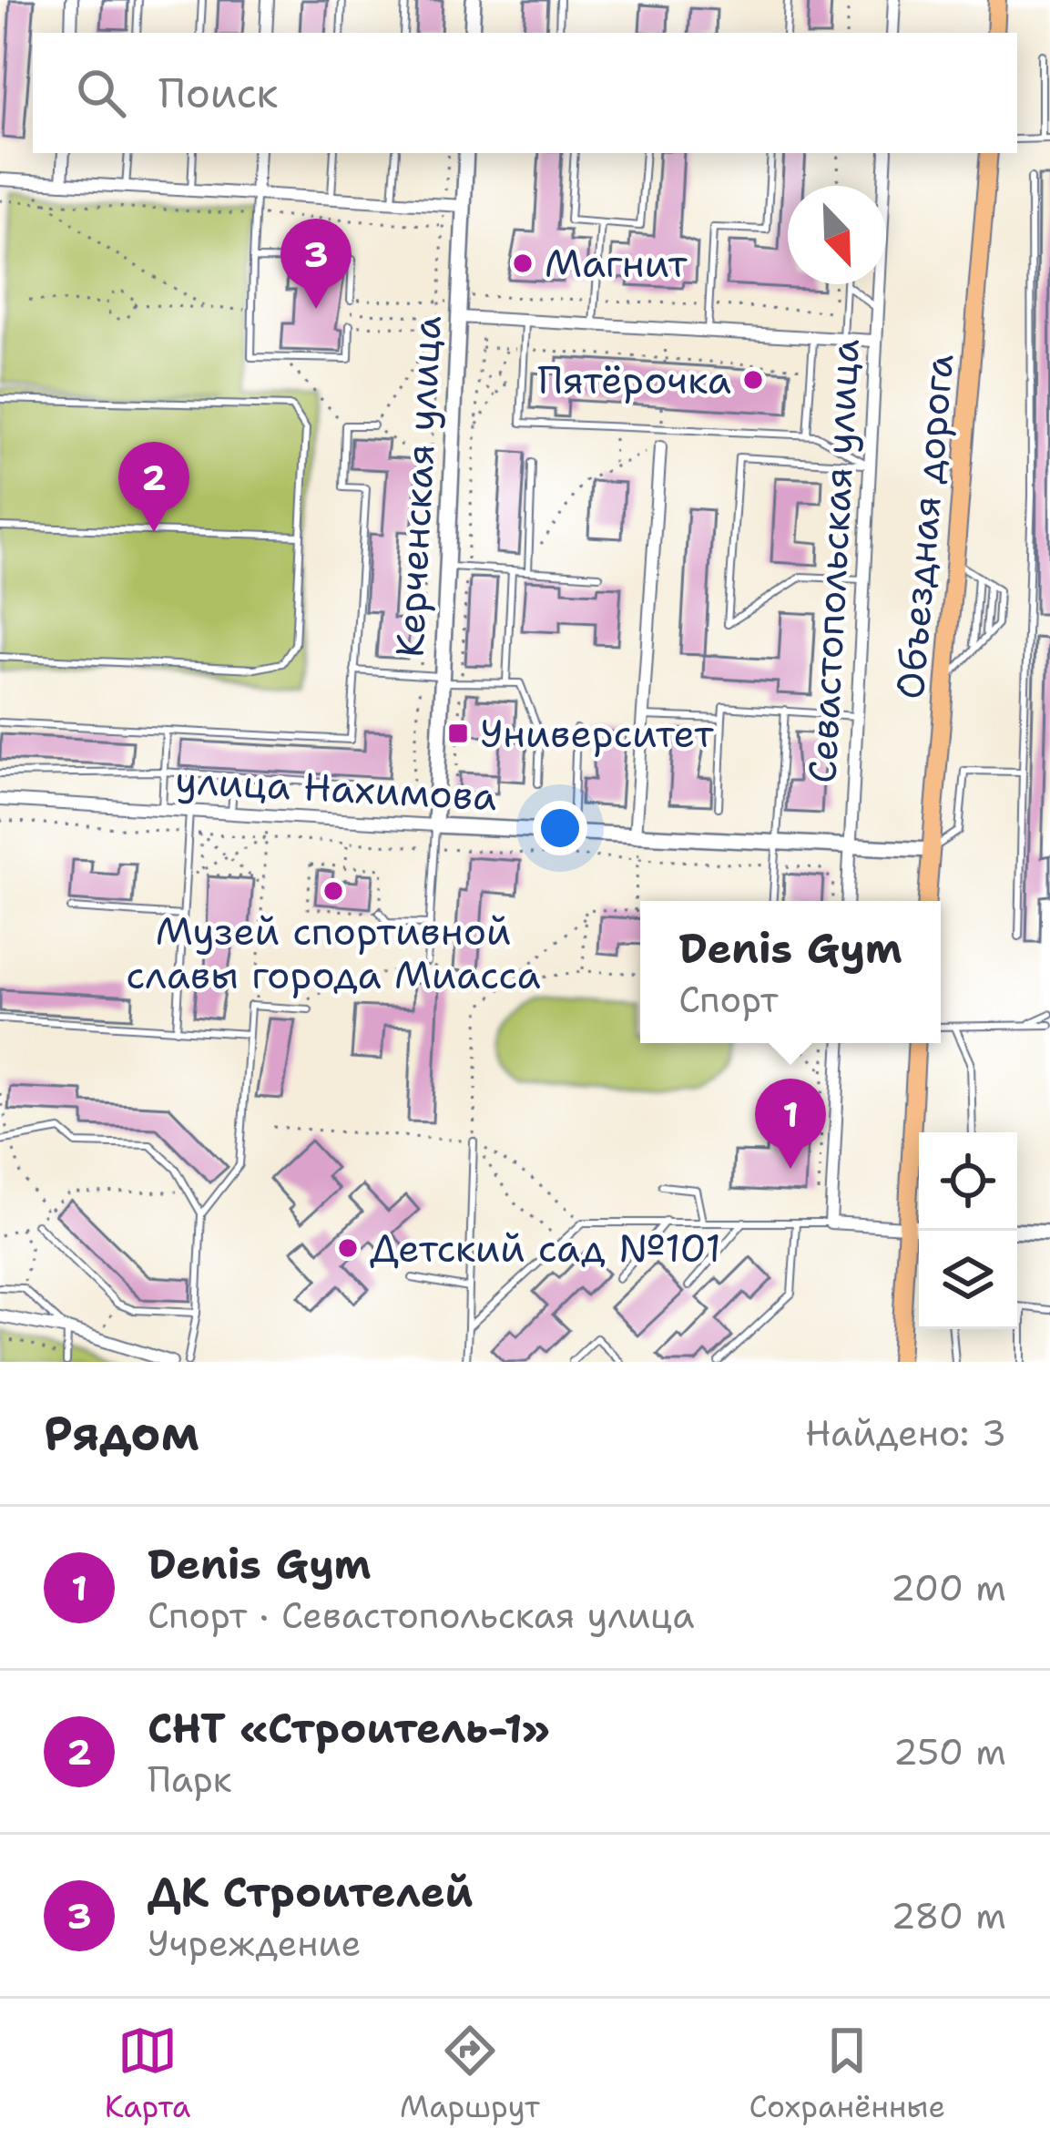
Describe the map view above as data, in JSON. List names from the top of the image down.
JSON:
{
  "streets": {
    "main road": ["Объездная дорога"],
    "street": ["Керченская улица", "Севастопольская улица", "улица Нахимова"]
  },
  "crossings": [
    ["Керченская улица", "улица Нахимова"],
    ["Объездная дорога", "улица Нахимова"],
    ["Севастопольская улица", "улица Нахимова"]
  ],
  "places": {
    "other": [
      "Магнит",
      "Пятёрочка",
      "Музей спортивной славы города Миасса",
      "Детский сад №101"
    ],
    "transit": ["Университет"]
  },
  "north": "bottom right",
  "page": {
    "search": "Поиск",
    "pins": ["3", "2", "1"],
    "popup": ["Denis Gym", "Спорт"],
    "heading": ["Рядом", "Найдено: 3"],
    "list": [
      {
        "mark": "1",
        "name": "Denis Gym",
        "note": "Спорт · Севастопольская улица",
        "value": "200 m"
      },
      {
        "mark": "2",
        "name": "СНТ «Строитель-1»",
        "note": "Парк",
        "value": "250 m"
      },
      {
        "mark": "3",
        "name": "ДК Строителей",
        "note": "Учреждение",
        "value": "280 m"
      }
    ],
    "nav": ["Карта", "Маршрут", "Сохранённые"]
  }
}
